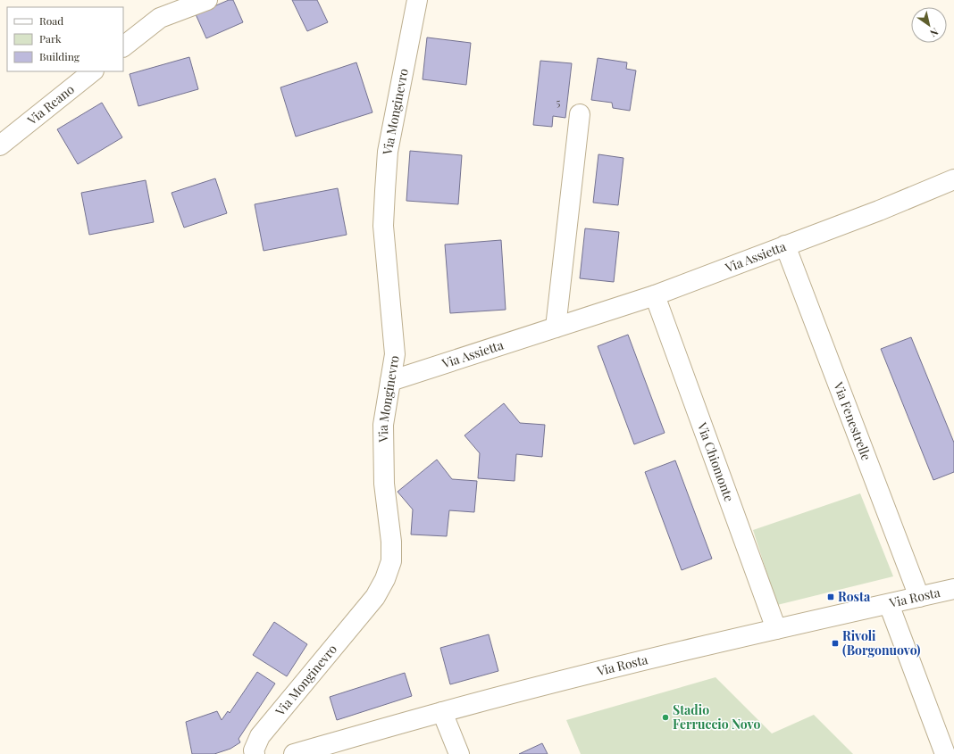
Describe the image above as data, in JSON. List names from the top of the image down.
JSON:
{
  "streets": {
    "street": [
      "Via Reano",
      "Via Monginevro",
      "Via Assietta",
      "Via Fenestrelle",
      "Via Chiomonte",
      "Via Rosta"
    ]
  },
  "crossings": [
    ["Via Monginevro", "Via Assietta"],
    ["Via Assietta", "Via Fenestrelle"],
    ["Via Assietta", "Via Chiomonte"],
    ["Via Fenestrelle", "Via Rosta"],
    ["Via Chiomonte", "Via Rosta"]
  ],
  "places": {
    "transit": ["Rosta", "Rivoli (Borgonuovo)"],
    "other": ["Stadio Ferruccio Novo"]
  },
  "house_numbers": ["5"],
  "legend": ["Road", "Park", "Building"],
  "north": "bottom right"
}
